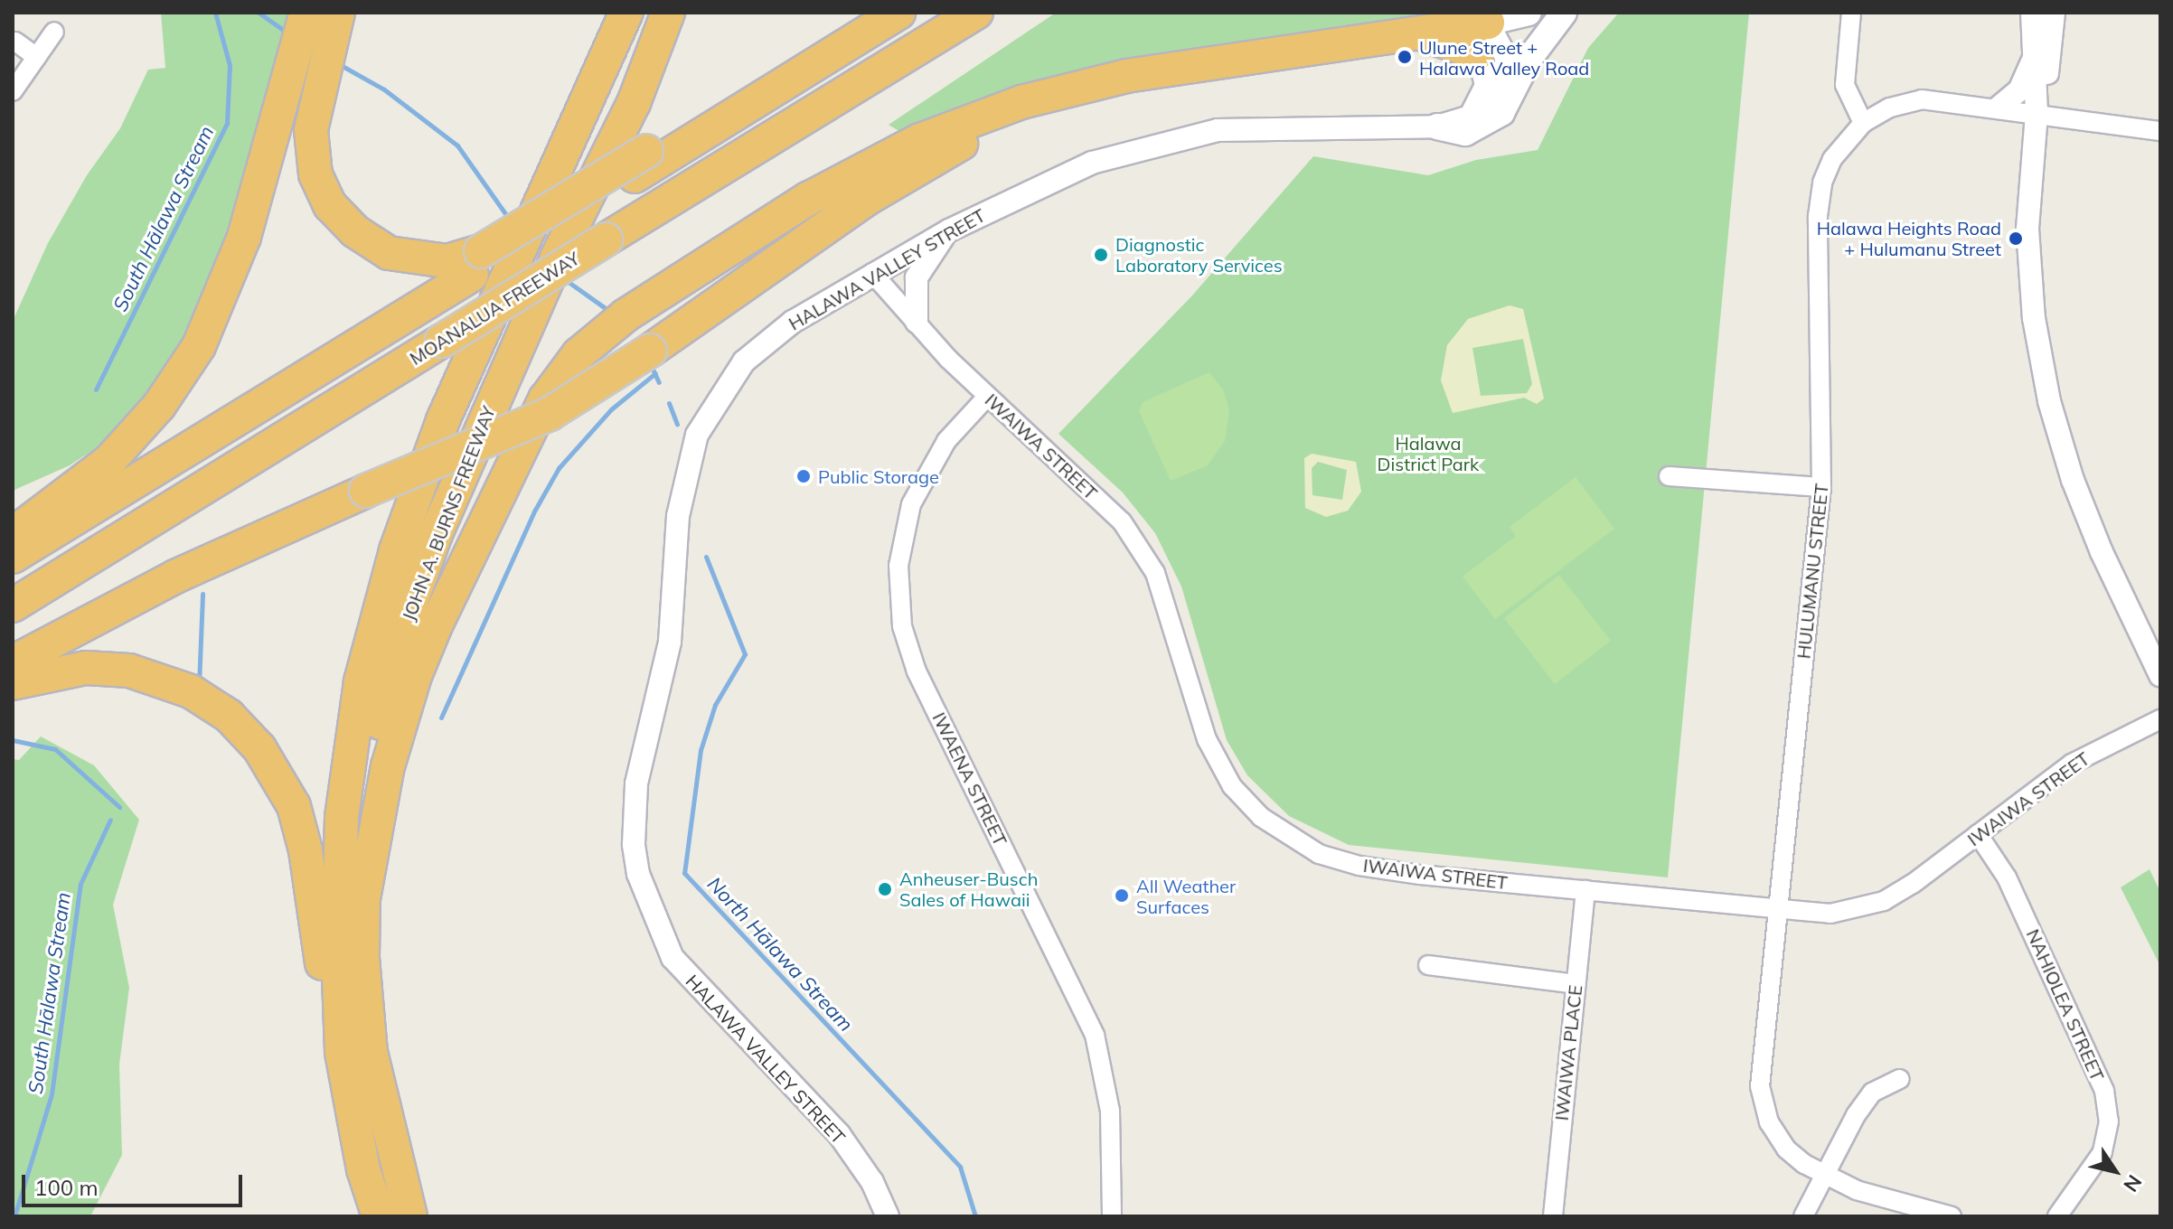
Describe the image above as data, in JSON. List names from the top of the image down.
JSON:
{
  "streets": {
    "highway": ["MOANALUA FREEWAY", "JOHN A. BURNS FREEWAY"],
    "street": [
      "HALAWA VALLEY STREET",
      "IWAIWA STREET",
      "HULUMANU STREET",
      "IWAENA STREET",
      "NAHIOLEA STREET",
      "IWAIWA PLACE"
    ]
  },
  "crossings": [
    ["HALAWA VALLEY STREET", "IWAIWA STREET"],
    ["IWAIWA STREET", "HULUMANU STREET"],
    ["IWAIWA STREET", "IWAENA STREET"],
    ["IWAIWA STREET", "NAHIOLEA STREET"],
    ["IWAIWA STREET", "IWAIWA PLACE"]
  ],
  "water": ["South Hālawa Stream", "North Hālawa Stream"],
  "parks": ["Halawa District Park"],
  "places": [
    "Ulune Street + Halawa Valley Road",
    "Halawa Heights Road + Hulumanu Street",
    "Diagnostic Laboratory Services",
    "Public Storage",
    "Anheuser-Busch Sales of Hawaii",
    "All Weather Surfaces"
  ],
  "scale_bar": "100 m",
  "north": "bottom right"
}
